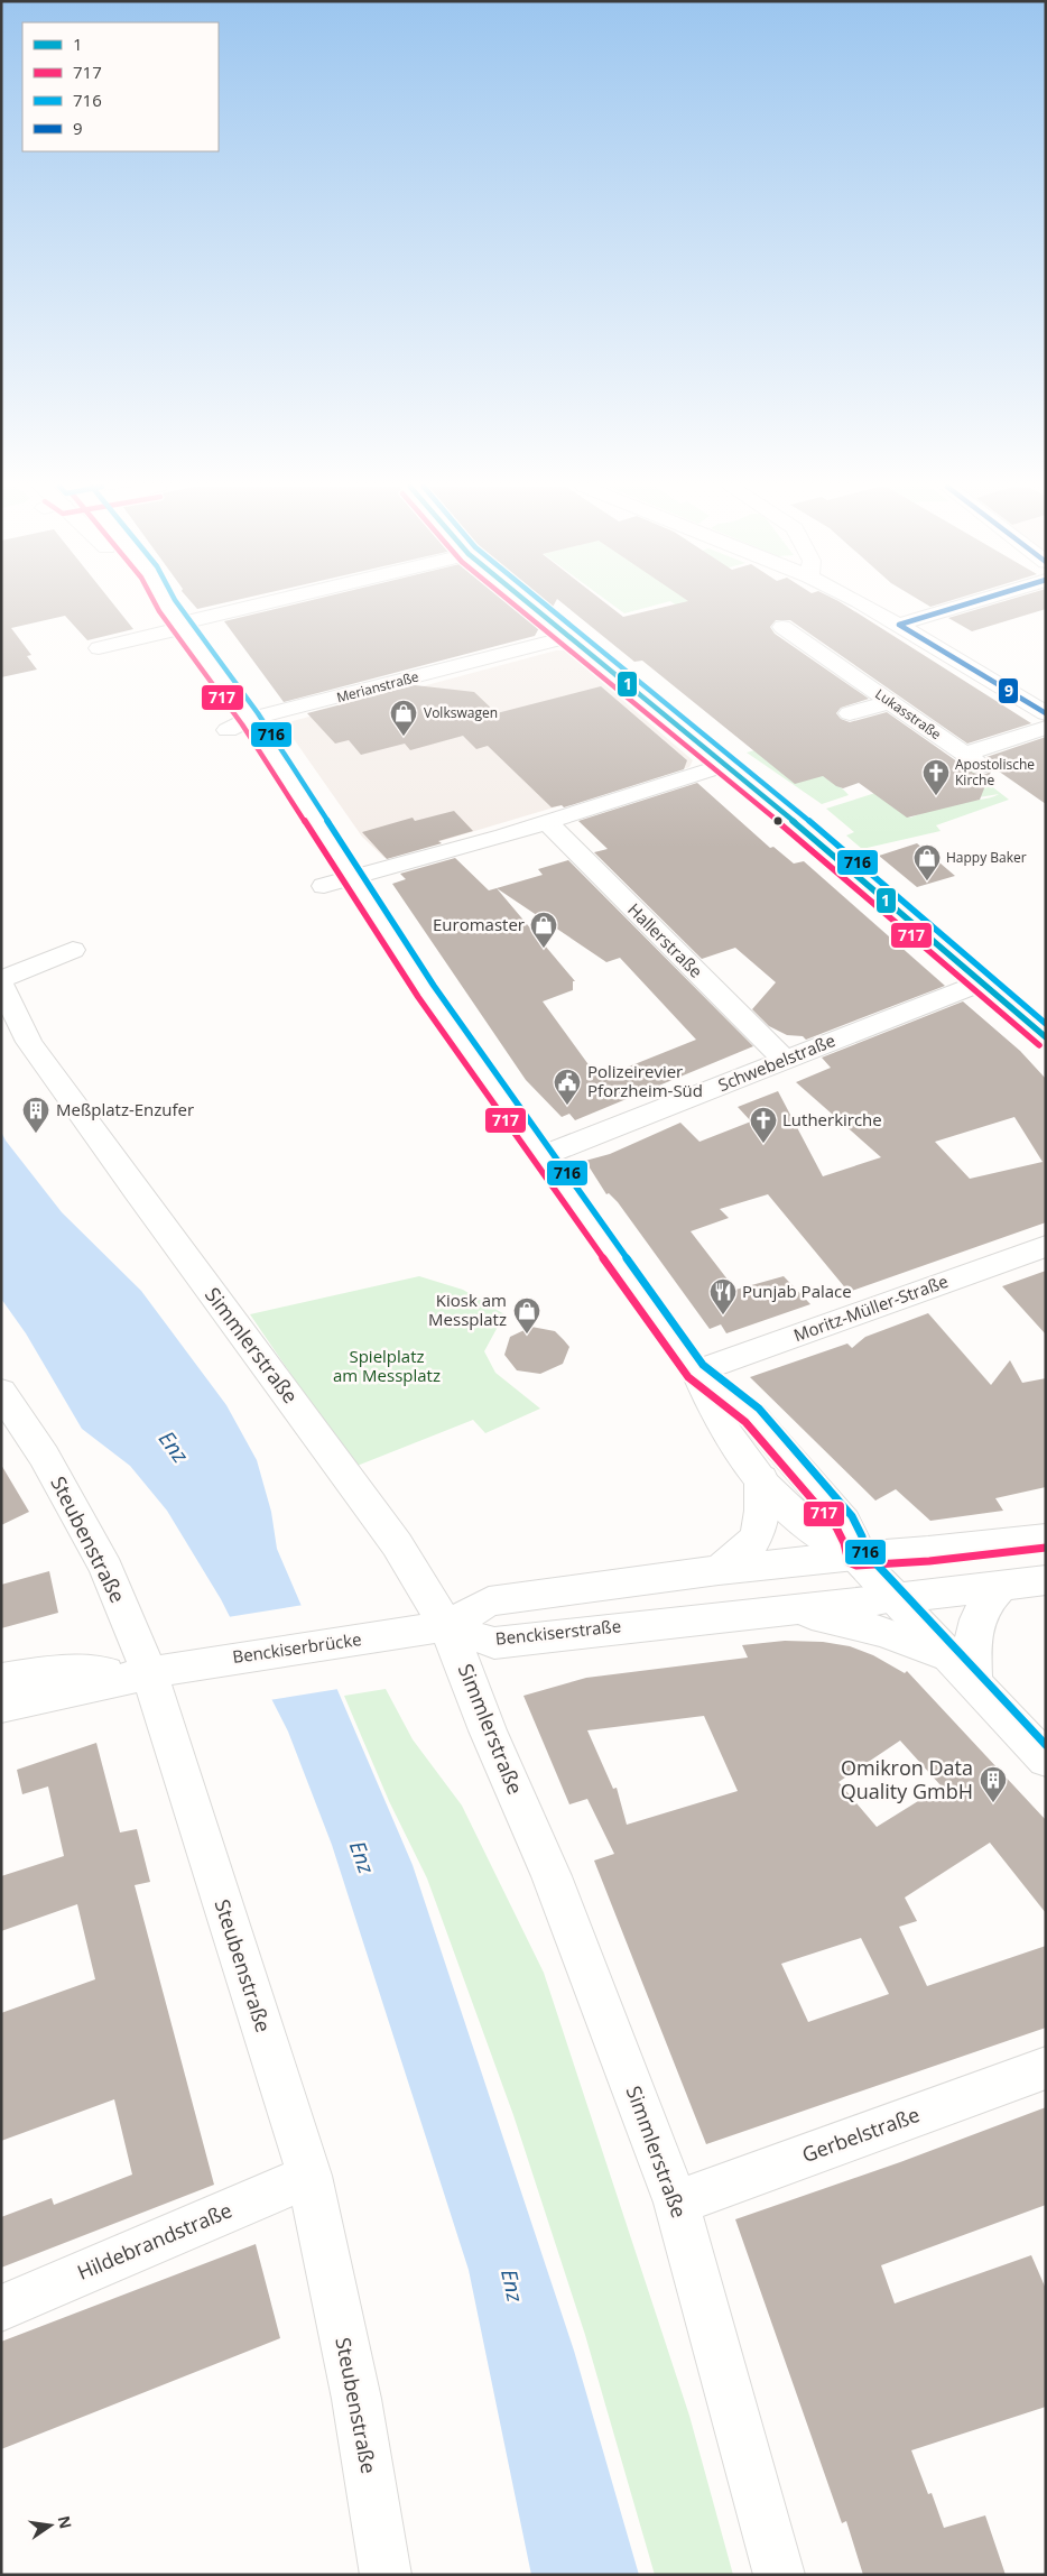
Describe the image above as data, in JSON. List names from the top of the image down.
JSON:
{
  "streets": {
    "street": [
      "Merianstraße",
      "Lukasstraße",
      "Hallerstraße",
      "Schwebelstraße",
      "Moritz-Müller-Straße",
      "Simmlerstraße",
      "Steubenstraße",
      "Benckiserstraße",
      "Benckiserbrücke",
      "Gerbelstraße",
      "Hildebrandstraße"
    ]
  },
  "crossings": [
    ["Hallerstraße", "Schwebelstraße"],
    ["Simmlerstraße", "Benckiserstraße"],
    ["Simmlerstraße", "Benckiserbrücke"],
    ["Simmlerstraße", "Gerbelstraße"],
    ["Steubenstraße", "Benckiserbrücke"],
    ["Steubenstraße", "Hildebrandstraße"],
    ["Benckiserstraße", "Benckiserbrücke"]
  ],
  "water": ["Enz"],
  "parks": ["Spielplatz am Messplatz"],
  "places": {
    "shop": [
      "Volkswagen",
      "Happy Baker",
      "Euromaster",
      "Kiosk am Messplatz"
    ],
    "church": ["Apostolische Kirche", "Lutherkirche"],
    "public building": ["Polizeirevier Pforzheim-Süd"],
    "building": ["Meßplatz-Enzufer", "Omikron Data Quality GmbH"],
    "restaurant": ["Punjab Palace"]
  },
  "lines": [
    "transit line 1",
    "transit line 717",
    "transit line 716",
    "transit line 9"
  ],
  "legend": [
    "1",
    "717",
    "716",
    "9"
  ],
  "north": "right"
}
